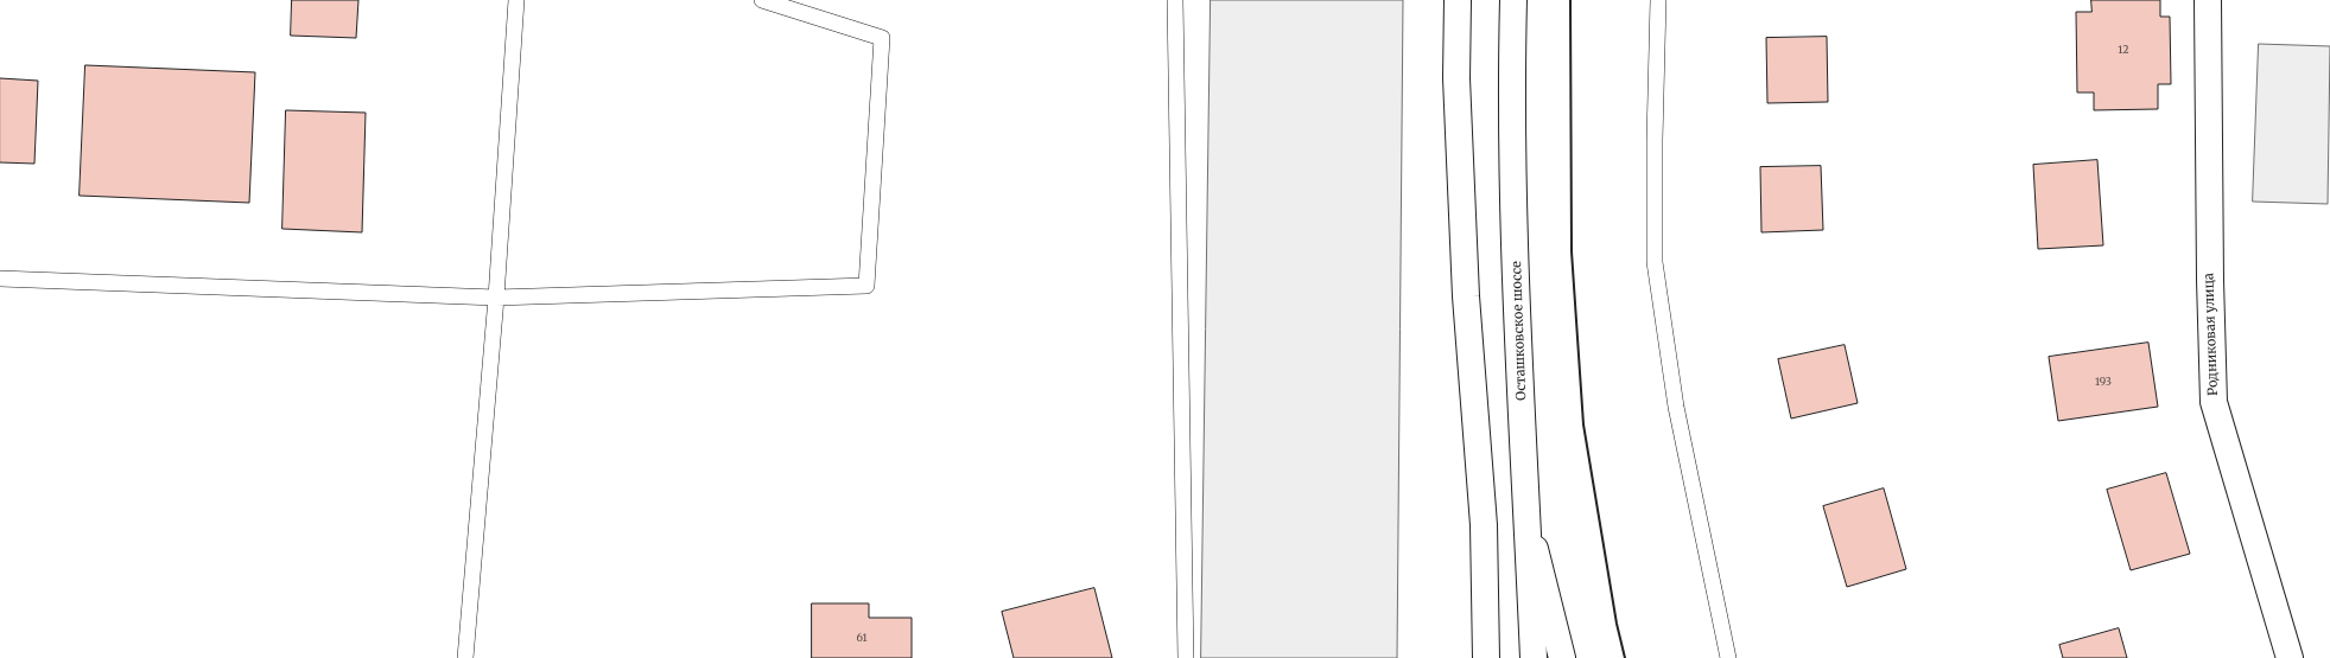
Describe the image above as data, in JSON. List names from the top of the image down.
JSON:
{
  "streets": {
    "main road": ["Осташковское шоссе", "Родниковая улица"]
  },
  "house_numbers": ["12", "193", "61"]
}
